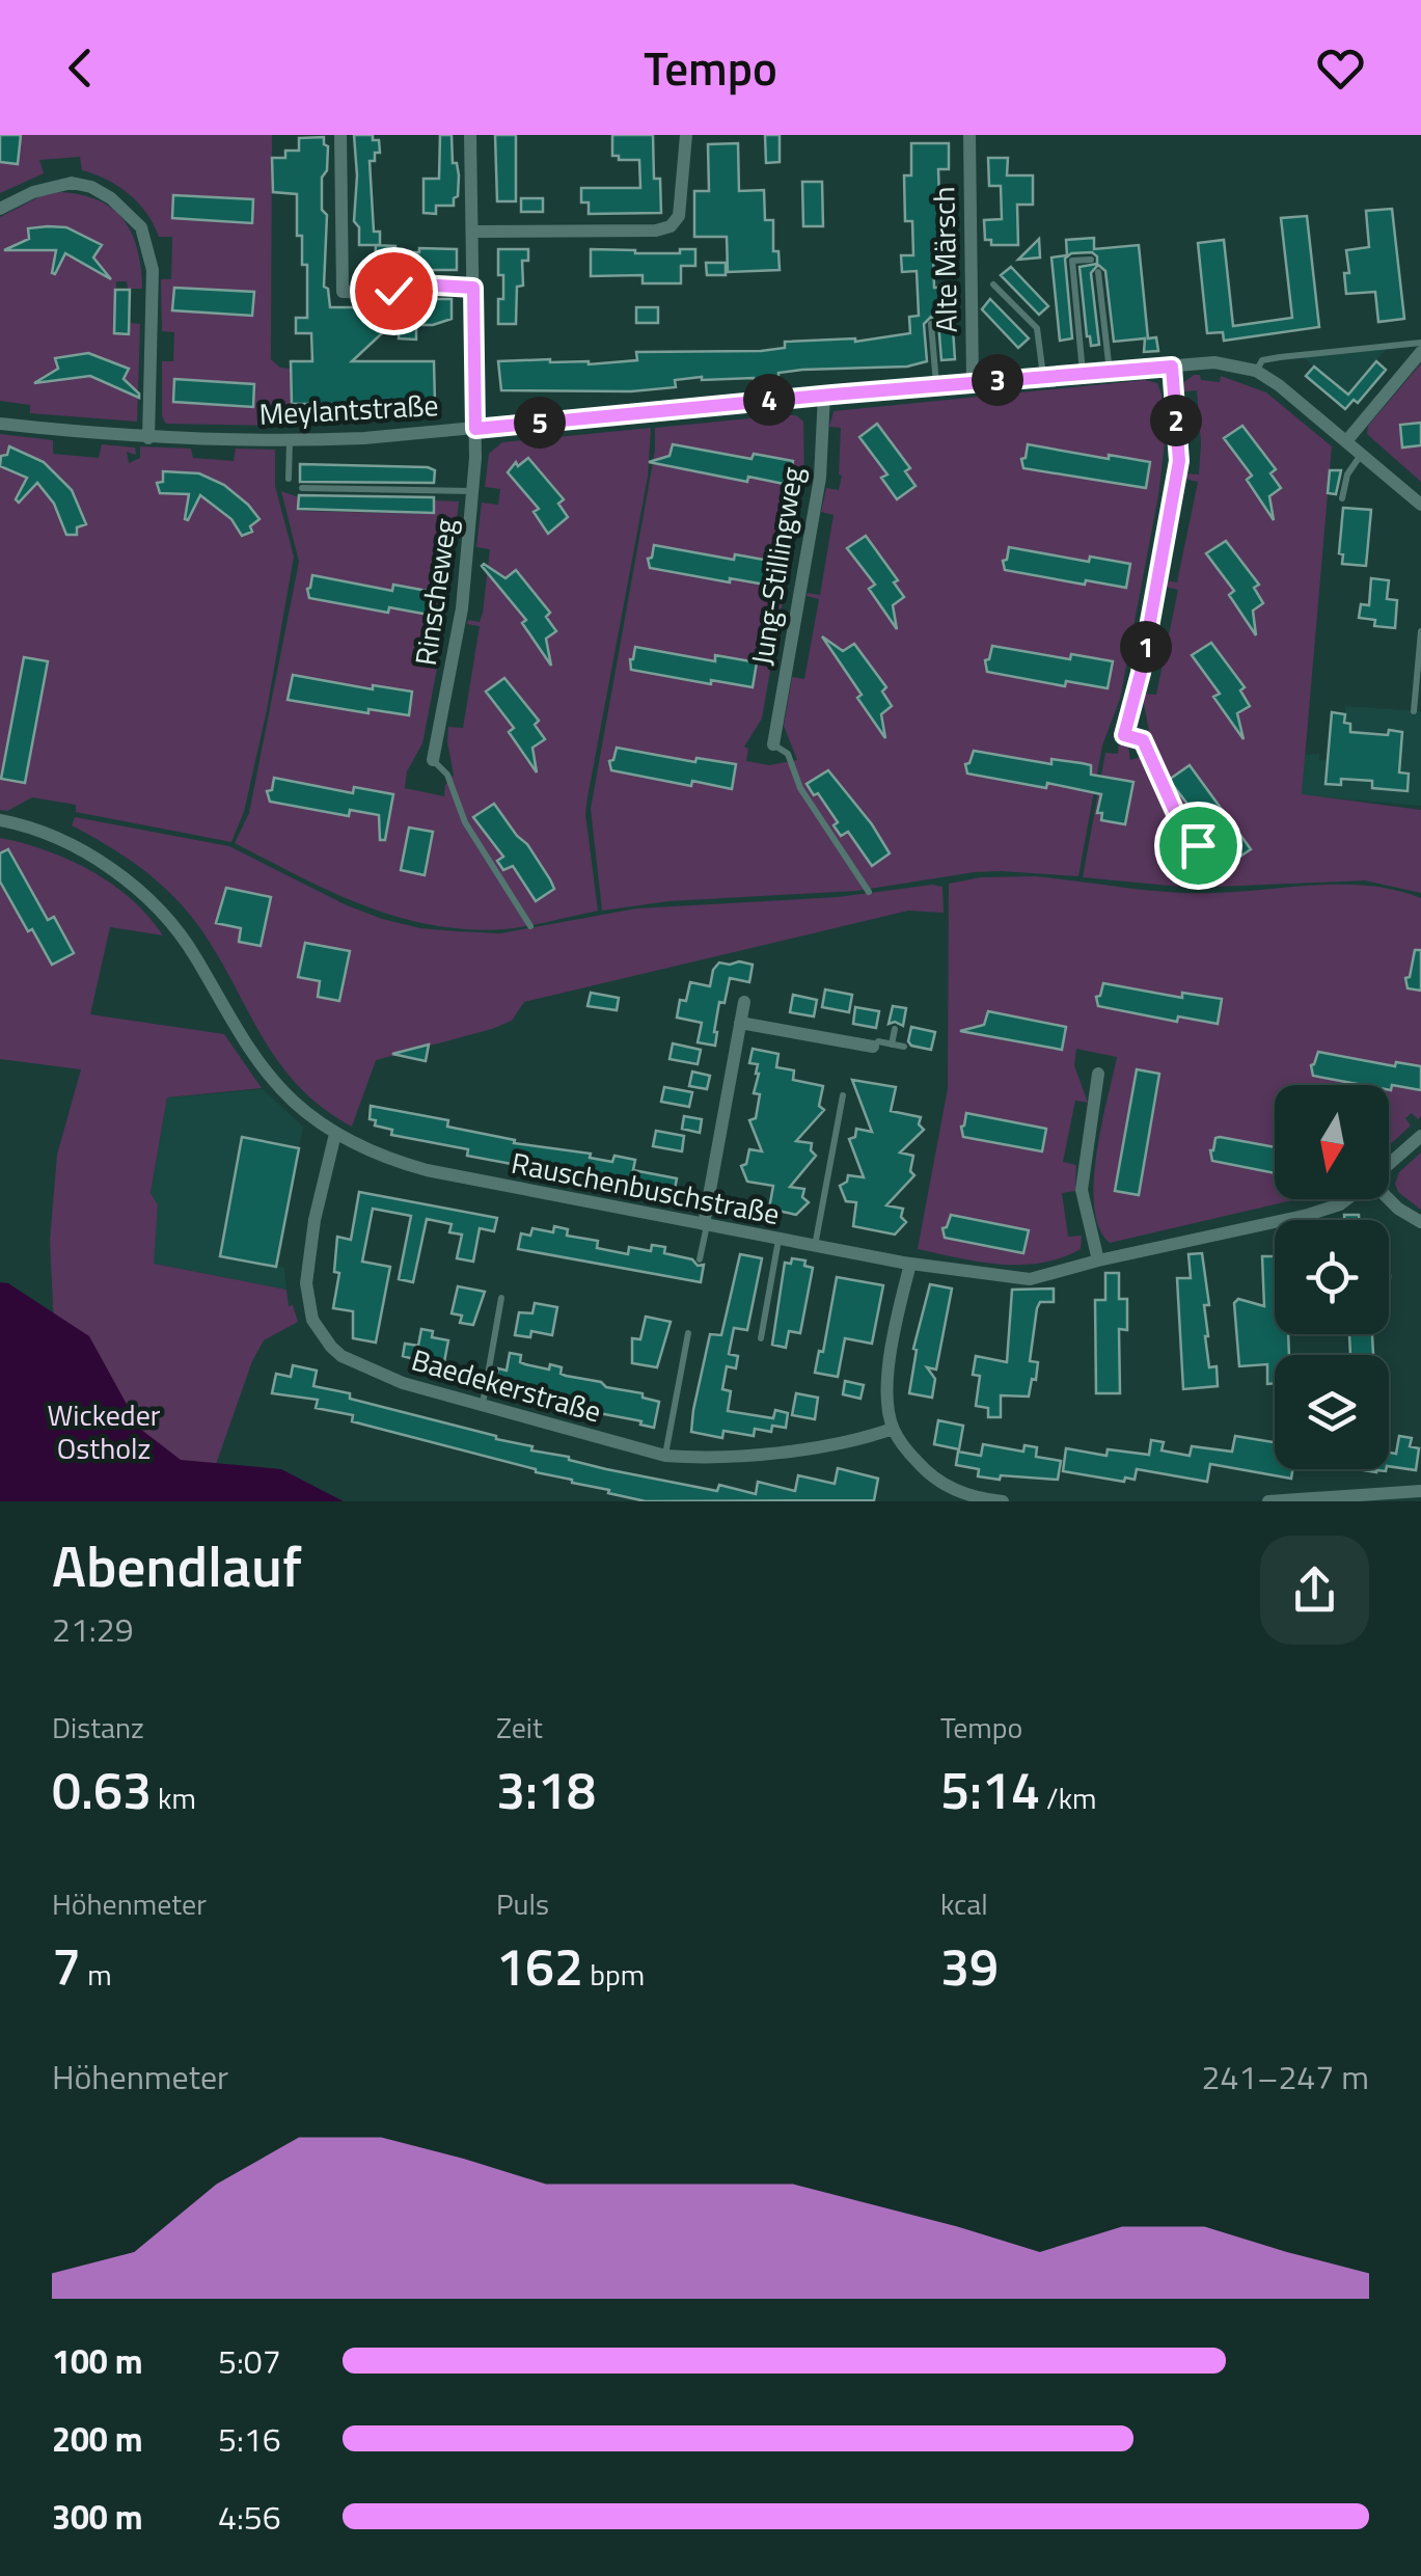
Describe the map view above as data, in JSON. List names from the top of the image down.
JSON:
{
  "streets": {
    "street": [
      "Alte Märsch",
      "Meylantstraße",
      "Jung-Stillingweg",
      "Rinscheweg",
      "Rauschenbuschstraße",
      "Baedekerstraße"
    ]
  },
  "crossings": [
    ["Alte Märsch", "Meylantstraße"],
    ["Meylantstraße", "Jung-Stillingweg"],
    ["Meylantstraße", "Rinscheweg"],
    ["Rauschenbuschstraße", "Baedekerstraße"]
  ],
  "parks": ["Wickeder Ostholz"],
  "north": "bottom",
  "page": {
    "header": "Tempo",
    "pins": [
      "3",
      "4",
      "2",
      "5",
      "1"
    ],
    "heading": ["Abendlauf", "21:29"],
    "stats": [
      ["Distanz", "0.63 km"],
      ["Zeit", "3:18"],
      ["Tempo", "5:14 /km"],
      ["Höhenmeter", "7 m"],
      ["Puls", "162 bpm"],
      ["kcal", "39"]
    ],
    "chart": ["Höhenmeter", "241–247 m"],
    "list": [
      {
        "name": "100 m",
        "note": "5:07"
      },
      {
        "name": "200 m",
        "note": "5:16"
      },
      {
        "name": "300 m",
        "note": "4:56"
      }
    ]
  }
}
